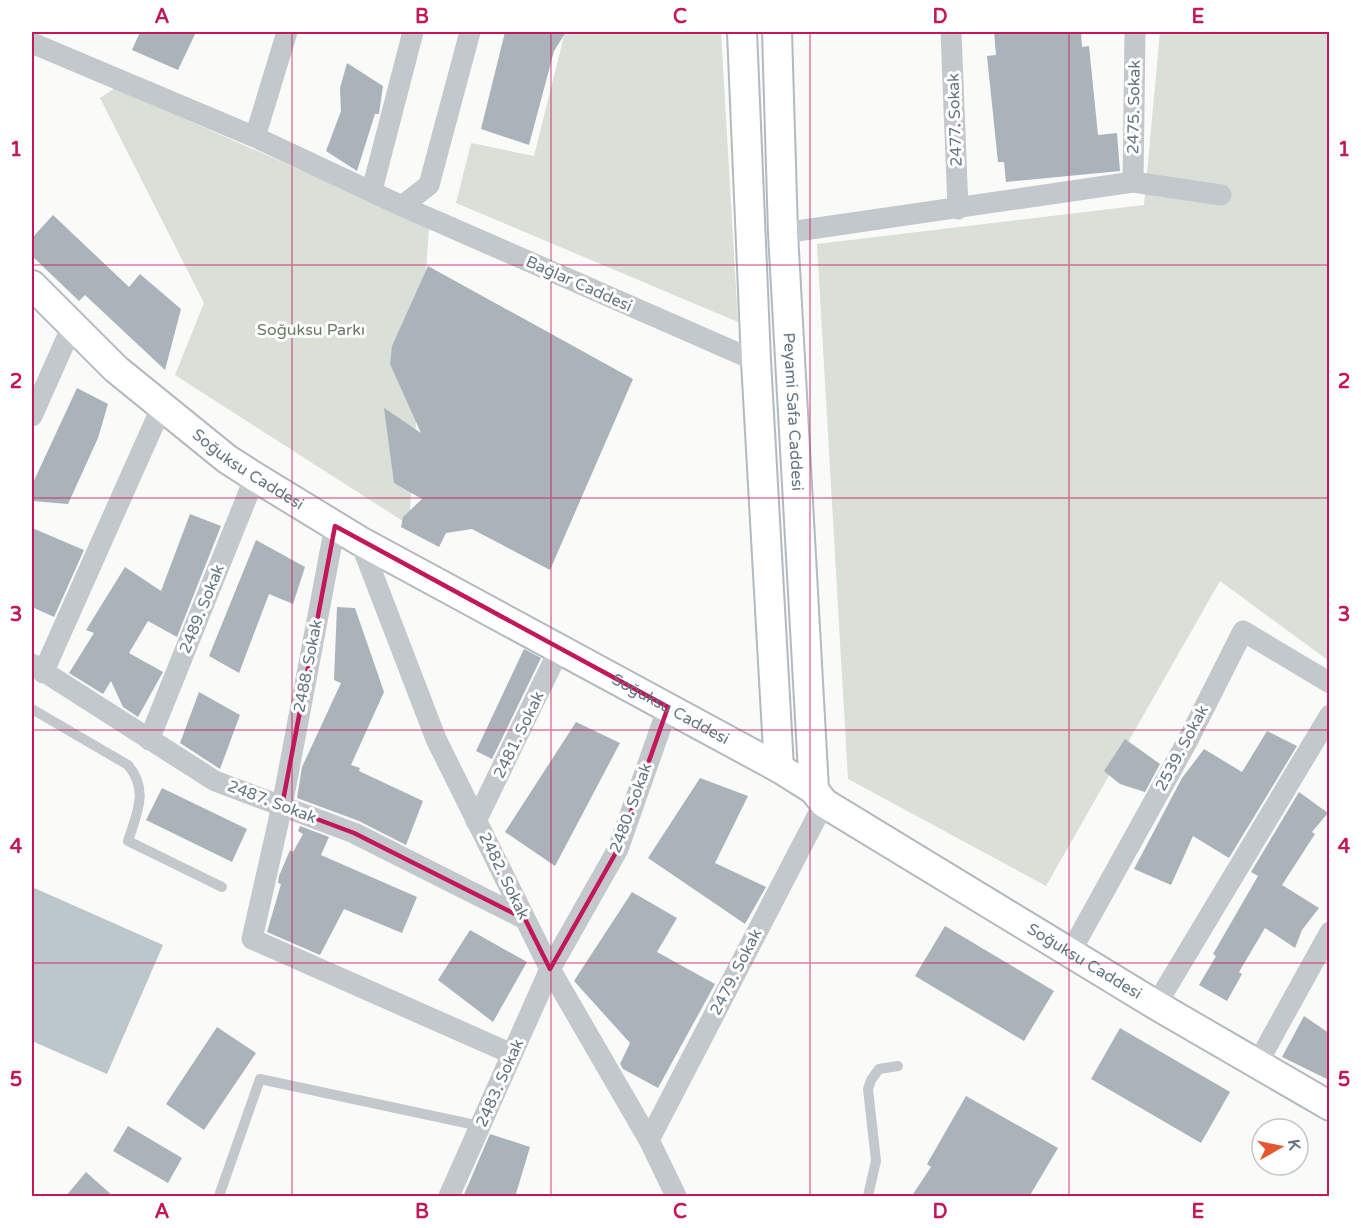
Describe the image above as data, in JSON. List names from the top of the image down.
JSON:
{
  "streets": {
    "street": [
      "2475. Sokak",
      "2477. Sokak",
      "Bağlar Caddesi",
      "Peyami Safa Caddesi",
      "Soğuksu Caddesi",
      "2489. Sokak",
      "2488. Sokak",
      "2481. Sokak",
      "2539. Sokak",
      "2487. Sokak",
      "2480. Sokak",
      "2482. Sokak",
      "2479. Sokak",
      "2483. Sokak"
    ]
  },
  "crossings": [
    ["Bağlar Caddesi", "Peyami Safa Caddesi"],
    ["Peyami Safa Caddesi", "Soğuksu Caddesi"],
    ["Peyami Safa Caddesi", "2479. Sokak"],
    ["Soğuksu Caddesi", "2489. Sokak"],
    ["Soğuksu Caddesi", "2488. Sokak"],
    ["Soğuksu Caddesi", "2481. Sokak"],
    ["Soğuksu Caddesi", "2539. Sokak"],
    ["Soğuksu Caddesi", "2480. Sokak"],
    ["Soğuksu Caddesi", "2482. Sokak"],
    ["Soğuksu Caddesi", "2479. Sokak"],
    ["2489. Sokak", "2487. Sokak"],
    ["2488. Sokak", "2487. Sokak"],
    ["2488. Sokak", "2483. Sokak"],
    ["2481. Sokak", "2482. Sokak"],
    ["2487. Sokak", "2482. Sokak"],
    ["2480. Sokak", "2482. Sokak"],
    ["2480. Sokak", "2483. Sokak"],
    ["2482. Sokak", "2479. Sokak"],
    ["2482. Sokak", "2483. Sokak"]
  ],
  "parks": ["Soğuksu Parkı"],
  "north": "right",
  "grid": {
    "columns": [
      "A",
      "B",
      "C",
      "D",
      "E"
    ],
    "rows": [
      "1",
      "2",
      "3",
      "4",
      "5"
    ]
  }
}
